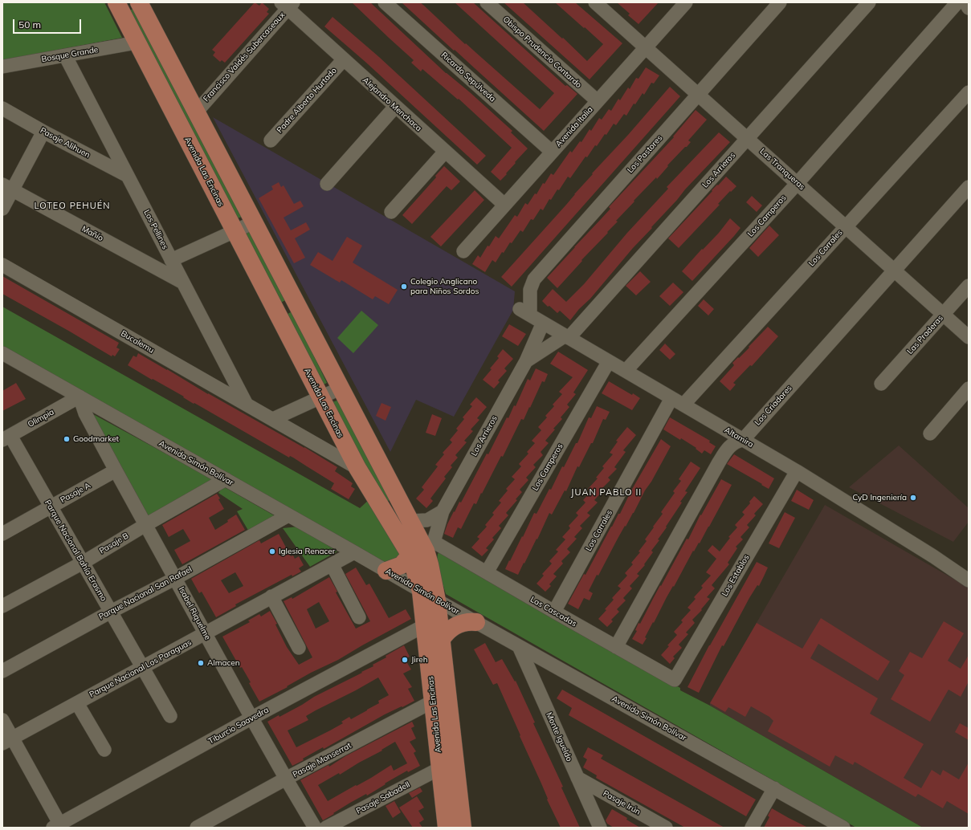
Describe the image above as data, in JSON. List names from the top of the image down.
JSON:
{
  "streets": {
    "main road": ["Avenida Las Encinas"],
    "street": [
      "Obispo Prudencio Contardo",
      "Bosque Grande",
      "Francisco Valdés Subercaseaux",
      "Ricardo Sepúlveda",
      "Padre Alberto Hurtado",
      "Alejandro Menchaca",
      "Avenida Italia",
      "Pasaje Alihuen",
      "Los Pastores",
      "Las Tranqueras",
      "Los Arrieros",
      "Los Camperos",
      "Los Pellines",
      "Mañío",
      "Los Corrales",
      "Las Praderas",
      "Bucalemu",
      "Los Criadores",
      "Olimpia",
      "Altamira",
      "Avenida Simón Bolívar",
      "Pasaje A",
      "Pasaje B",
      "Parque Nacional Bahía Erasmo",
      "Los Establos",
      "Parque Nacional San Rafael",
      "Las Cascadas",
      "Isabel Riquelme",
      "Parque Nacional Los Paraguas",
      "Tiburcio Saavedra",
      "Monte Igueldo",
      "Pasaje Monserrat",
      "Pasaje Sabadell",
      "Pasaje Irún"
    ]
  },
  "crossings": [
    ["Obispo Prudencio Contardo", "Avenida Italia"],
    ["Bosque Grande", "Avenida Las Encinas"],
    ["Bosque Grande", "Los Pellines"],
    ["Francisco Valdés Subercaseaux", "Alejandro Menchaca"],
    ["Francisco Valdés Subercaseaux", "Avenida Las Encinas"],
    ["Ricardo Sepúlveda", "Avenida Italia"],
    ["Padre Alberto Hurtado", "Alejandro Menchaca"],
    ["Alejandro Menchaca", "Avenida Italia"],
    ["Avenida Italia", "Las Tranqueras"],
    ["Pasaje Alihuen", "Los Pellines"],
    ["Los Pastores", "Las Tranqueras"],
    ["Los Pastores", "Altamira"],
    ["Las Tranqueras", "Los Arrieros"],
    ["Las Tranqueras", "Los Camperos"],
    ["Las Tranqueras", "Los Corrales"],
    ["Las Tranqueras", "Las Praderas"],
    ["Las Tranqueras", "Los Criadores"],
    ["Los Arrieros", "Avenida Las Encinas"],
    ["Los Arrieros", "Altamira"],
    ["Los Arrieros", "Las Cascadas"],
    ["Avenida Las Encinas", "Bucalemu"],
    ["Avenida Las Encinas", "Avenida Simón Bolívar"],
    ["Avenida Las Encinas", "Las Cascadas"],
    ["Avenida Las Encinas", "Tiburcio Saavedra"],
    ["Avenida Las Encinas", "Pasaje Monserrat"],
    ["Avenida Las Encinas", "Pasaje Sabadell"],
    ["Los Camperos", "Altamira"],
    ["Los Camperos", "Las Cascadas"],
    ["Los Pellines", "Mañío"],
    ["Los Pellines", "Bucalemu"],
    ["Los Corrales", "Altamira"],
    ["Los Corrales", "Las Cascadas"],
    ["Los Criadores", "Altamira"],
    ["Los Criadores", "Las Cascadas"],
    ["Olimpia", "Avenida Simón Bolívar"],
    ["Olimpia", "Parque Nacional Bahía Erasmo"],
    ["Olimpia", "Isabel Riquelme"],
    ["Altamira", "Los Establos"],
    ["Avenida Simón Bolívar", "Pasaje B"],
    ["Avenida Simón Bolívar", "Parque Nacional San Rafael"],
    ["Avenida Simón Bolívar", "Isabel Riquelme"],
    ["Avenida Simón Bolívar", "Parque Nacional Los Paraguas"],
    ["Avenida Simón Bolívar", "Monte Igueldo"],
    ["Pasaje A", "Parque Nacional Bahía Erasmo"],
    ["Pasaje A", "Isabel Riquelme"],
    ["Pasaje B", "Parque Nacional Bahía Erasmo"],
    ["Pasaje B", "Isabel Riquelme"],
    ["Parque Nacional Bahía Erasmo", "Parque Nacional San Rafael"],
    ["Parque Nacional Bahía Erasmo", "Parque Nacional Los Paraguas"],
    ["Los Establos", "Las Cascadas"],
    ["Parque Nacional San Rafael", "Isabel Riquelme"],
    ["Isabel Riquelme", "Parque Nacional Los Paraguas"],
    ["Isabel Riquelme", "Tiburcio Saavedra"],
    ["Isabel Riquelme", "Pasaje Monserrat"],
    ["Monte Igueldo", "Pasaje Irún"]
  ],
  "districts": ["LOTEO PEHUÉN", "JUAN PABLO II"],
  "places": [
    "Colegio Anglicano para Niños Sordos",
    "Goodmarket",
    "CyD Ingeniería",
    "Iglesia Renacer",
    "Jireh",
    "Almacen"
  ],
  "scale_bar": "50 m"
}
